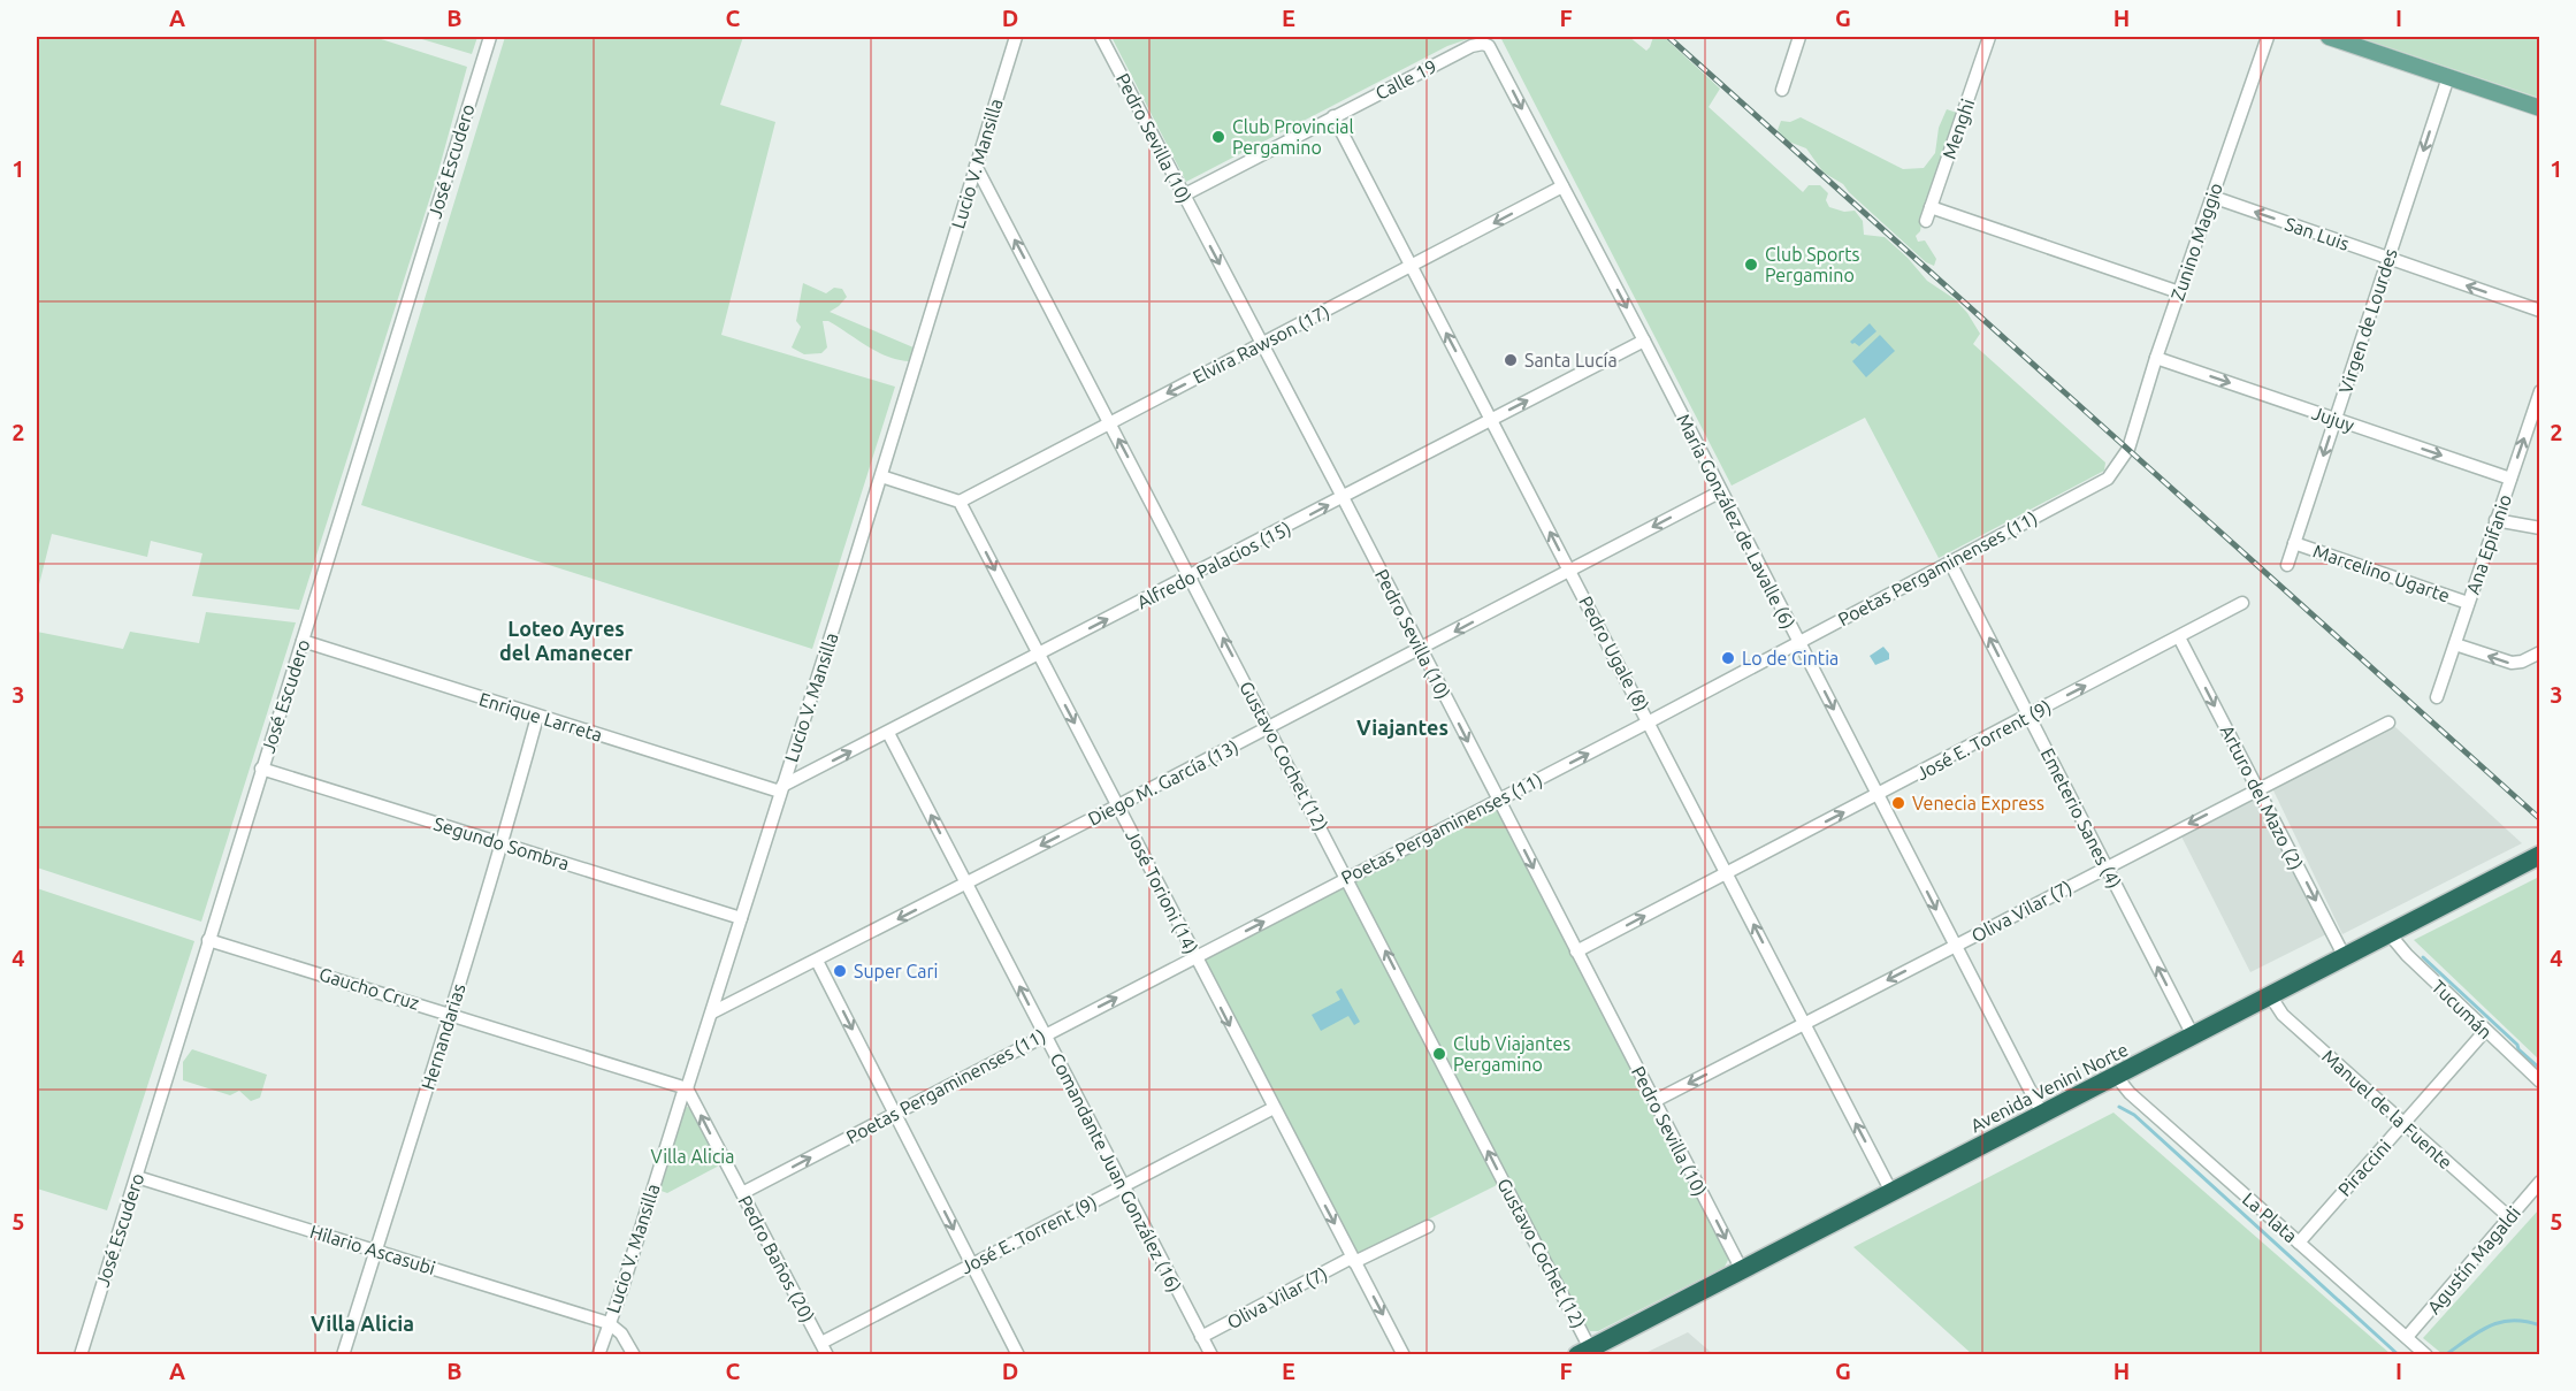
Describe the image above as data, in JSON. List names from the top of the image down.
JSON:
{
  "streets": {
    "highway": ["Avenida Venini Norte"],
    "street": [
      "Calle 19",
      "Menghi",
      "Pedro Sevilla (10)",
      "José Escudero",
      "Lucio V. Mansilla",
      "San Luis",
      "Zunino Maggio",
      "Virgen de Lourdes",
      "Elvira Rawson (17)",
      "Jujuy",
      "María González de Lavalle (6)",
      "Ana Epifanio",
      "Alfredo Palacios (15)",
      "Poetas Pergaminenses (11)",
      "Marcelino Ugarte",
      "Pedro Ugale (8)",
      "Enrique Larreta",
      "José E. Torrent (9)",
      "Gustavo Cochet (12)",
      "Diego M. García (13)",
      "Arturo del Mazo (2)",
      "Emeterio Sanes (4)",
      "Segundo Sombra",
      "José Torioni (14)",
      "Oliva Vilar (7)",
      "Gaucho Cruz",
      "Tucumán",
      "Hernandarias",
      "Manuel de la Fuente",
      "Piraccini",
      "Comandante Juan González (16)",
      "La Plata",
      "Hilario Ascasubi",
      "Pedro Baños (20)",
      "Agustín Magaldi"
    ]
  },
  "crossings": [
    ["Calle 19", "Pedro Sevilla (10)"],
    ["Calle 19", "María González de Lavalle (6)"],
    ["Calle 19", "Pedro Ugale (8)"],
    ["Pedro Sevilla (10)", "Elvira Rawson (17)"],
    ["Pedro Sevilla (10)", "Alfredo Palacios (15)"],
    ["Pedro Sevilla (10)", "Poetas Pergaminenses (11)"],
    ["Pedro Sevilla (10)", "José E. Torrent (9)"],
    ["Pedro Sevilla (10)", "Diego M. García (13)"],
    ["Pedro Sevilla (10)", "Oliva Vilar (7)"],
    ["Pedro Sevilla (10)", "Avenida Venini Norte"],
    ["José Escudero", "Enrique Larreta"],
    ["José Escudero", "Segundo Sombra"],
    ["José Escudero", "Gaucho Cruz"],
    ["José Escudero", "Hilario Ascasubi"],
    ["Lucio V. Mansilla", "Alfredo Palacios (15)"],
    ["Lucio V. Mansilla", "Enrique Larreta"],
    ["Lucio V. Mansilla", "Gustavo Cochet (12)"],
    ["Lucio V. Mansilla", "Diego M. García (13)"],
    ["Lucio V. Mansilla", "Segundo Sombra"],
    ["Lucio V. Mansilla", "Gaucho Cruz"],
    ["Lucio V. Mansilla", "Hilario Ascasubi"],
    ["Lucio V. Mansilla", "Pedro Baños (20)"],
    ["San Luis", "Zunino Maggio"],
    ["San Luis", "Virgen de Lourdes"],
    ["Zunino Maggio", "Jujuy"],
    ["Zunino Maggio", "Poetas Pergaminenses (11)"],
    ["Virgen de Lourdes", "Jujuy"],
    ["Virgen de Lourdes", "Marcelino Ugarte"],
    ["Elvira Rawson (17)", "María González de Lavalle (6)"],
    ["Elvira Rawson (17)", "Pedro Ugale (8)"],
    ["Elvira Rawson (17)", "Gustavo Cochet (12)"],
    ["Elvira Rawson (17)", "José Torioni (14)"],
    ["Jujuy", "Ana Epifanio"],
    ["María González de Lavalle (6)", "Alfredo Palacios (15)"],
    ["María González de Lavalle (6)", "Poetas Pergaminenses (11)"],
    ["María González de Lavalle (6)", "José E. Torrent (9)"],
    ["María González de Lavalle (6)", "Diego M. García (13)"],
    ["María González de Lavalle (6)", "Oliva Vilar (7)"],
    ["María González de Lavalle (6)", "Avenida Venini Norte"],
    ["Ana Epifanio", "Marcelino Ugarte"],
    ["Alfredo Palacios (15)", "Pedro Ugale (8)"],
    ["Alfredo Palacios (15)", "Enrique Larreta"],
    ["Alfredo Palacios (15)", "Gustavo Cochet (12)"],
    ["Alfredo Palacios (15)", "José Torioni (14)"],
    ["Alfredo Palacios (15)", "Comandante Juan González (16)"],
    ["Poetas Pergaminenses (11)", "Pedro Ugale (8)"],
    ["Poetas Pergaminenses (11)", "Gustavo Cochet (12)"],
    ["Poetas Pergaminenses (11)", "Emeterio Sanes (4)"],
    ["Poetas Pergaminenses (11)", "José Torioni (14)"],
    ["Poetas Pergaminenses (11)", "Comandante Juan González (16)"],
    ["Poetas Pergaminenses (11)", "Pedro Baños (20)"],
    ["Pedro Ugale (8)", "José E. Torrent (9)"],
    ["Pedro Ugale (8)", "Diego M. García (13)"],
    ["Pedro Ugale (8)", "Oliva Vilar (7)"],
    ["Pedro Ugale (8)", "Avenida Venini Norte"],
    ["Enrique Larreta", "Hernandarias"],
    ["José E. Torrent (9)", "Arturo del Mazo (2)"],
    ["José E. Torrent (9)", "Emeterio Sanes (4)"],
    ["José E. Torrent (9)", "José Torioni (14)"],
    ["José E. Torrent (9)", "Comandante Juan González (16)"],
    ["José E. Torrent (9)", "Pedro Baños (20)"],
    ["Gustavo Cochet (12)", "Diego M. García (13)"],
    ["Gustavo Cochet (12)", "Avenida Venini Norte"],
    ["Diego M. García (13)", "José Torioni (14)"],
    ["Diego M. García (13)", "Comandante Juan González (16)"],
    ["Arturo del Mazo (2)", "Oliva Vilar (7)"],
    ["Arturo del Mazo (2)", "Avenida Venini Norte"],
    ["Emeterio Sanes (4)", "Oliva Vilar (7)"],
    ["Emeterio Sanes (4)", "Avenida Venini Norte"],
    ["Segundo Sombra", "Hernandarias"],
    ["José Torioni (14)", "Oliva Vilar (7)"],
    ["Oliva Vilar (7)", "Comandante Juan González (16)"],
    ["Gaucho Cruz", "Hernandarias"],
    ["Gaucho Cruz", "Pedro Baños (20)"],
    ["Tucumán", "Avenida Venini Norte"],
    ["Tucumán", "Piraccini"],
    ["Hernandarias", "Hilario Ascasubi"],
    ["Avenida Venini Norte", "Manuel de la Fuente"],
    ["Avenida Venini Norte", "La Plata"],
    ["Manuel de la Fuente", "Piraccini"],
    ["Manuel de la Fuente", "Agustín Magaldi"],
    ["Piraccini", "La Plata"],
    ["La Plata", "Agustín Magaldi"]
  ],
  "one_way": [
    "Pedro Sevilla (10)",
    "San Luis",
    "Virgen de Lourdes",
    "Elvira Rawson (17)",
    "Jujuy",
    "María González de Lavalle (6)",
    "Alfredo Palacios (15)",
    "Poetas Pergaminenses (11)",
    "Pedro Ugale (8)",
    "José E. Torrent (9)",
    "Gustavo Cochet (12)",
    "Diego M. García (13)",
    "Arturo del Mazo (2)",
    "Emeterio Sanes (4)",
    "José Torioni (14)",
    "Oliva Vilar (7)",
    "Comandante Juan González (16)",
    "Pedro Baños (20)"
  ],
  "districts": ["Loteo Ayres del Amanecer", "Viajantes", "Villa Alicia"],
  "parks": ["Villa Alicia"],
  "places": [
    "Club Provincial Pergamino",
    "Club Sports Pergamino",
    "Santa Lucía",
    "Lo de Cintia",
    "Venecia Express",
    "Super Cari",
    "Club Viajantes Pergamino"
  ],
  "grid": {
    "columns": [
      "A",
      "B",
      "C",
      "D",
      "E",
      "F",
      "G",
      "H",
      "I"
    ],
    "rows": [
      "1",
      "2",
      "3",
      "4",
      "5"
    ]
  }
}
